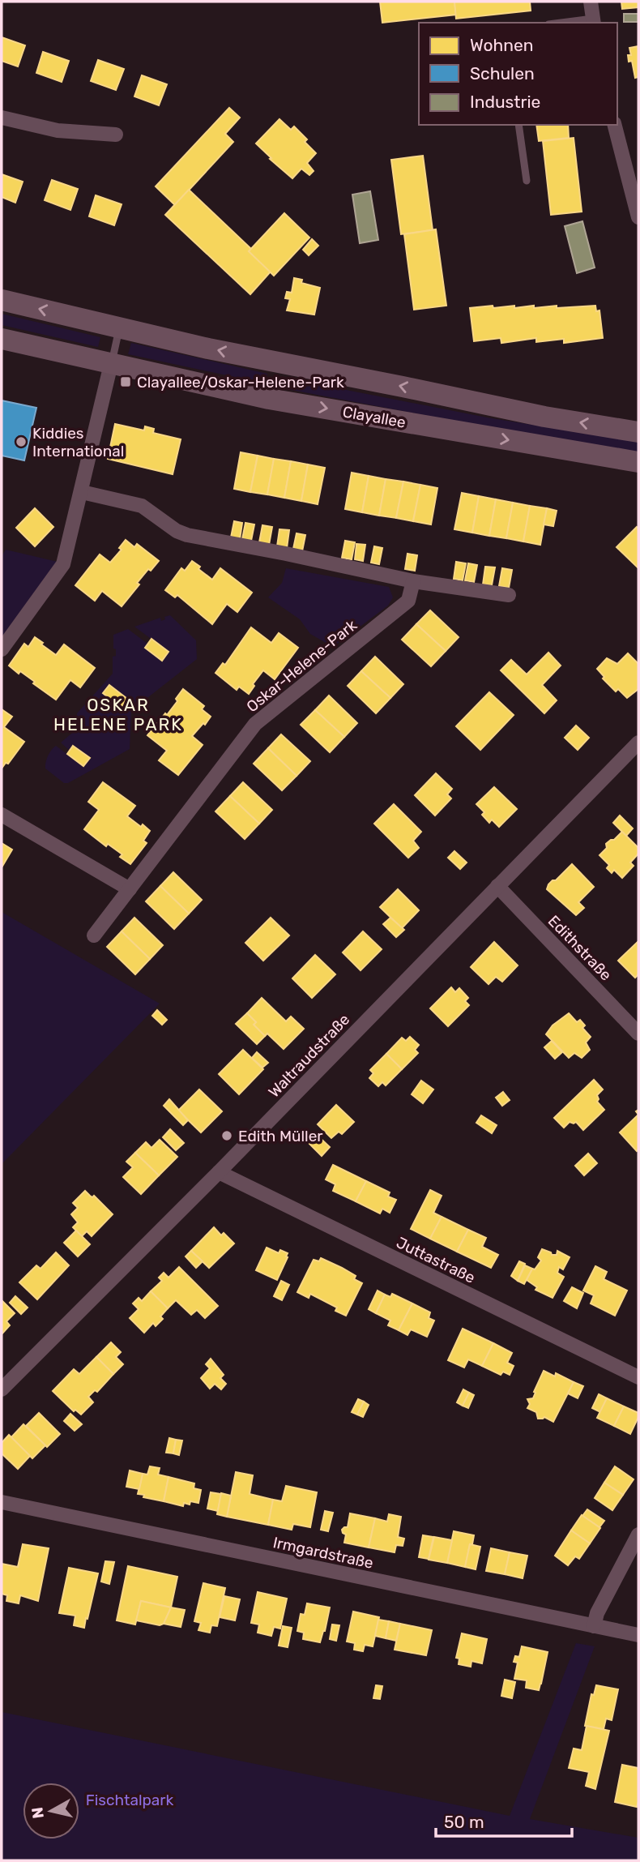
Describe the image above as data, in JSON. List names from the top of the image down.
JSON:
{
  "streets": {
    "main road": ["Clayallee"],
    "street": [
      "Oskar-Helene-Park",
      "Edithstraße",
      "Waltraudstraße",
      "Juttastraße",
      "Irmgardstraße"
    ]
  },
  "crossings": [
    ["Edithstraße", "Waltraudstraße"],
    ["Waltraudstraße", "Juttastraße"]
  ],
  "districts": ["OSKAR HELENE PARK"],
  "parks": ["Fischtalpark"],
  "places": {
    "transit": ["Clayallee/Oskar-Helene-Park"],
    "other": ["Kiddies International", "Edith Müller"]
  },
  "legend": ["Wohnen", "Schulen", "Industrie"],
  "scale_bar": "50 m",
  "north": "left"
}
